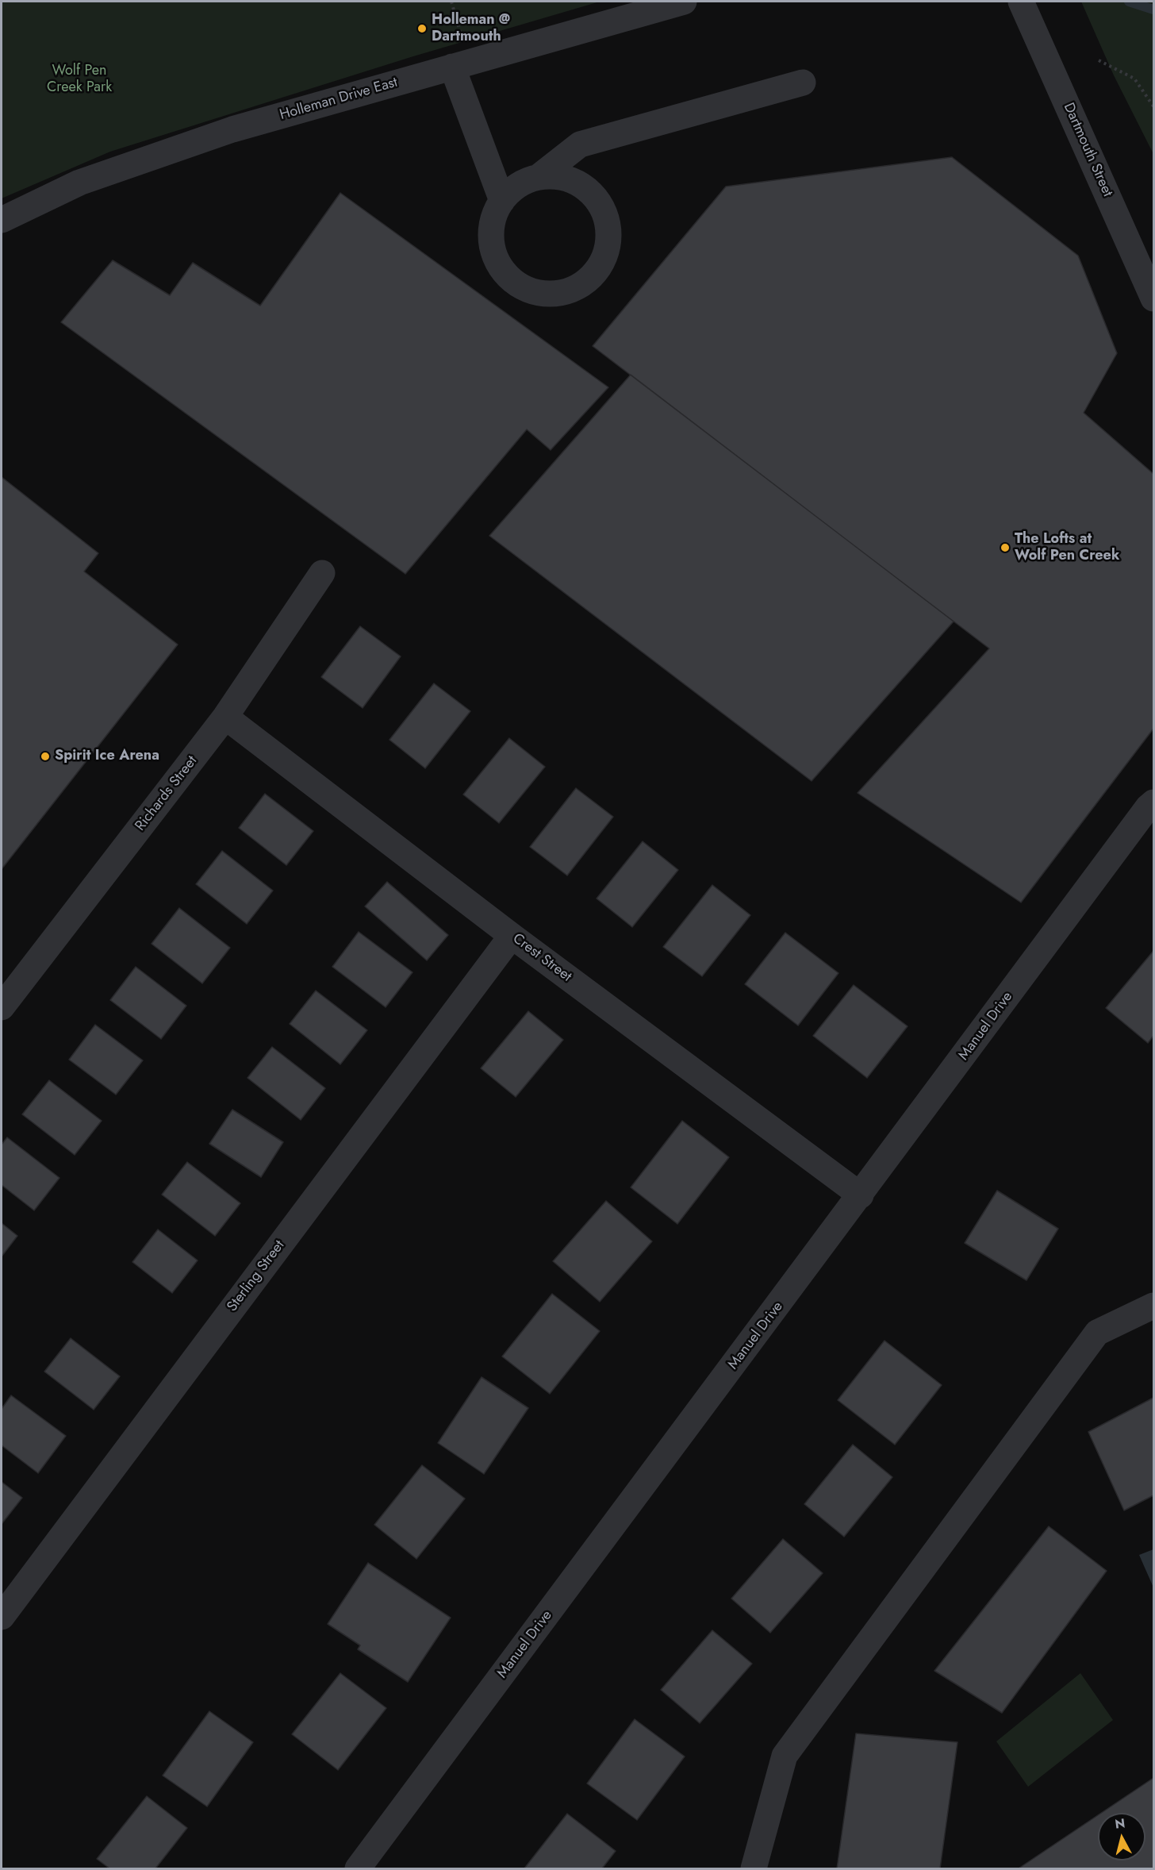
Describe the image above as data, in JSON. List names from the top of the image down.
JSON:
{
  "streets": {
    "street": [
      "Holleman Drive East",
      "Dartmouth Street",
      "Richards Street",
      "Crest Street",
      "Manuel Drive",
      "Sterling Street"
    ]
  },
  "crossings": [
    ["Richards Street", "Crest Street"],
    ["Crest Street", "Manuel Drive"],
    ["Crest Street", "Sterling Street"]
  ],
  "parks": ["Wolf Pen Creek Park"],
  "places": ["Holleman @ Dartmouth", "The Lofts at Wolf Pen Creek", "Spirit Ice Arena"],
  "north": "top"
}
